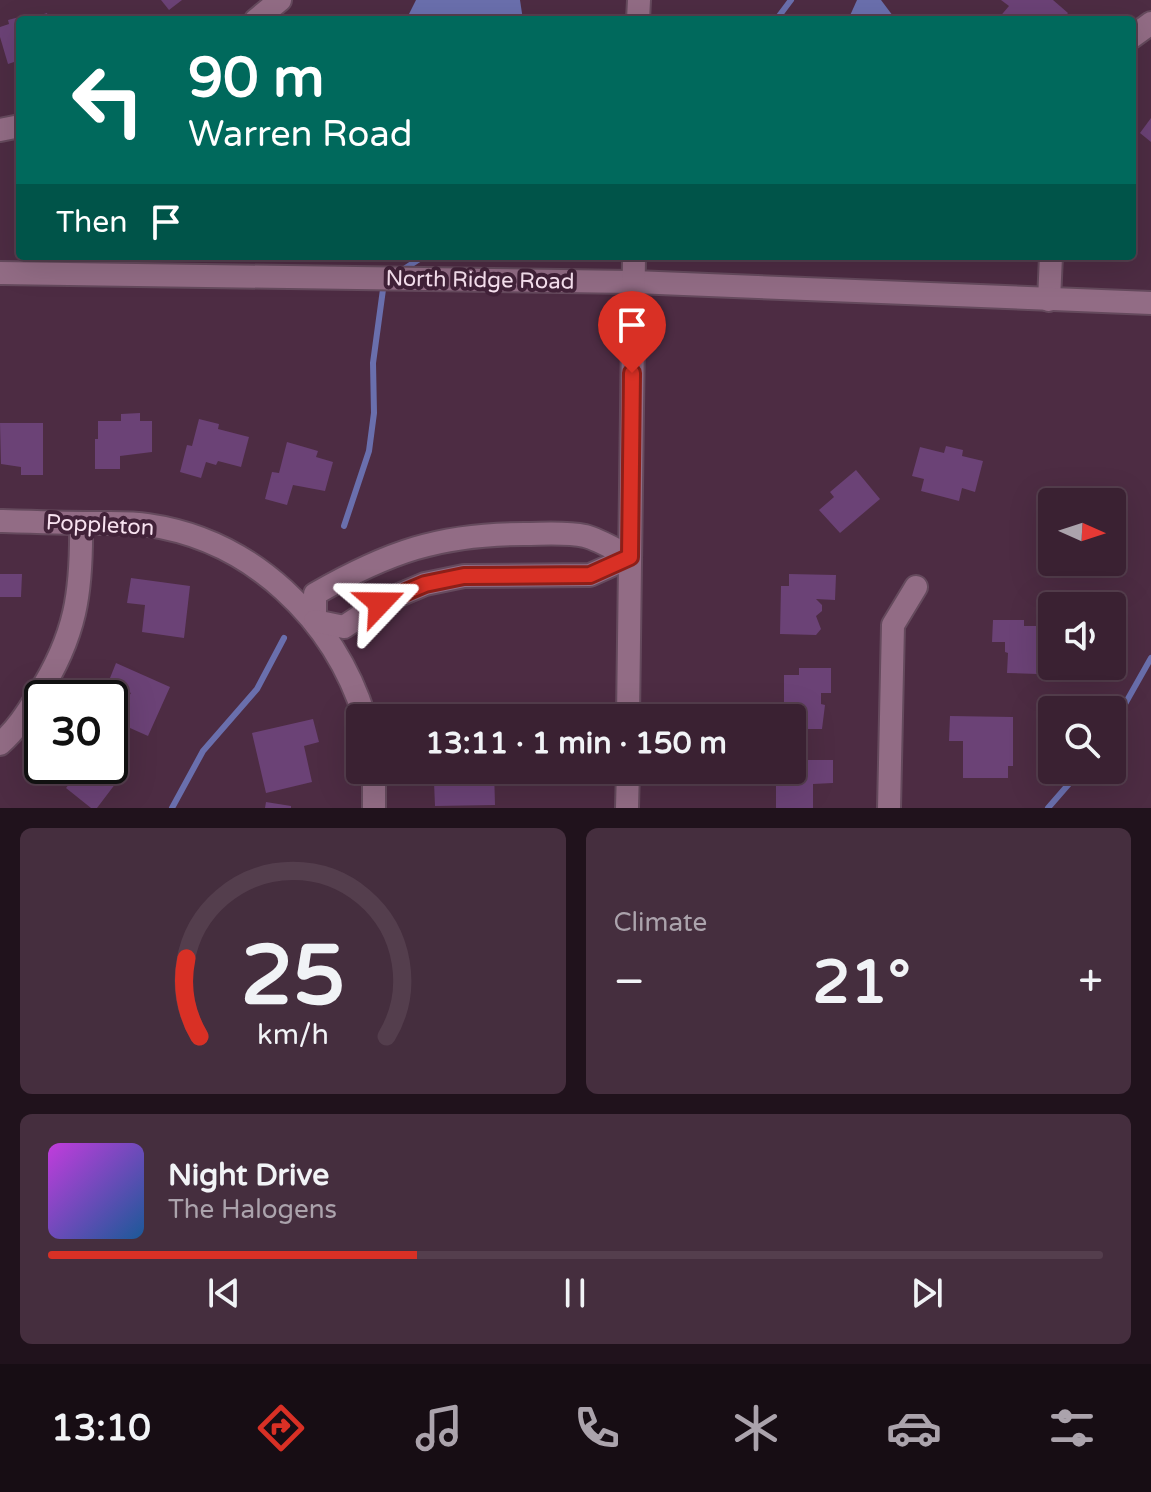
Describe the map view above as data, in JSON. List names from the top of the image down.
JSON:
{
  "streets": {
    "street": ["North Ridge Road", "Poppleton"]
  },
  "north": "right",
  "page": {
    "turn": ["90 m", "Warren Road"],
    "then": "Then",
    "limit": "30",
    "trip": "13:11 · 1 min · 150 m",
    "tile": "Climate",
    "heat": ["−", "21°", "+"],
    "song": ["Night Drive", "The Halogens"],
    "tabs": "13:10",
    "gauge": ["25", "km/h"]
  }
}
